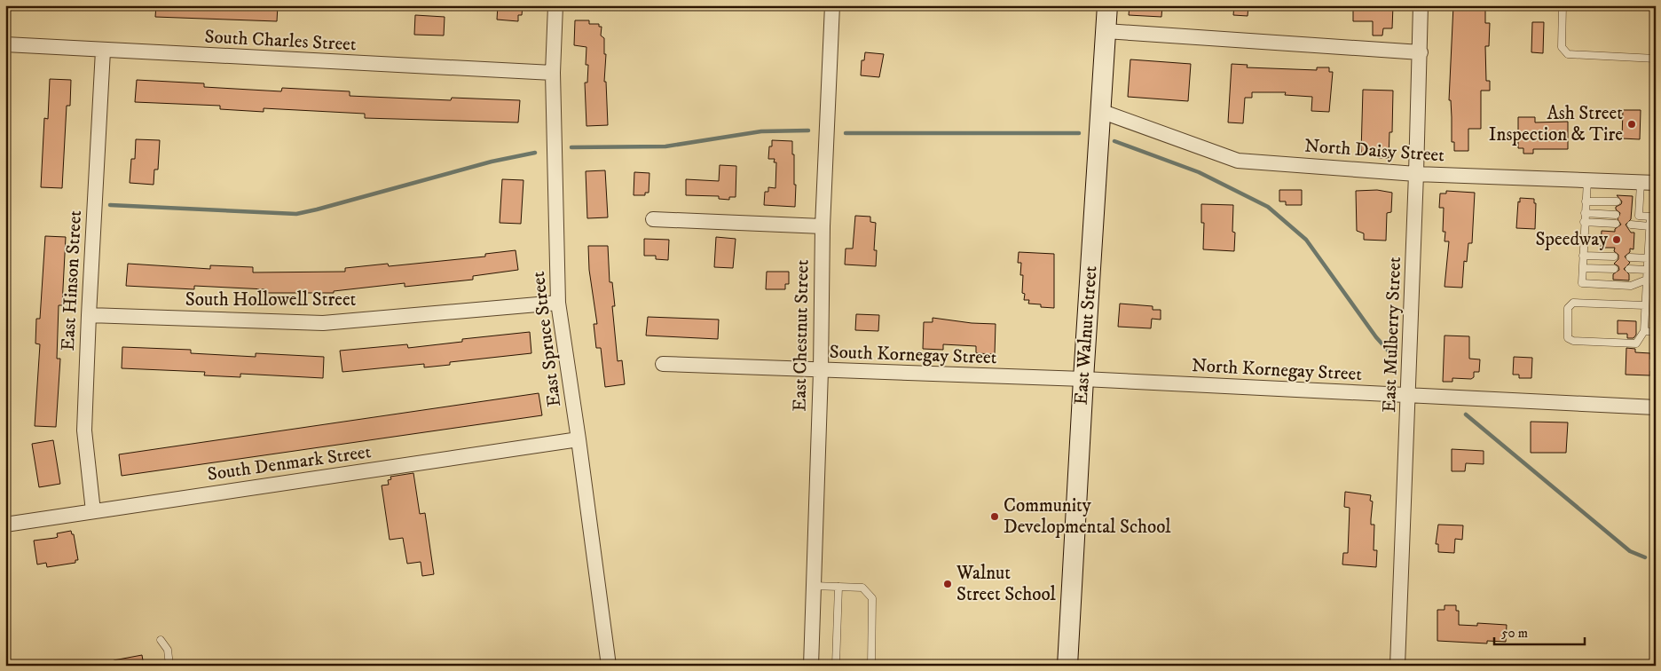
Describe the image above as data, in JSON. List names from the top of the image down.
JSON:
{
  "streets": {
    "street": [
      "South Charles Street",
      "North Daisy Street",
      "East Hinson Street",
      "South Hollowell Street",
      "East Mulberry Street",
      "East Chestnut Street",
      "East Walnut Street",
      "East Spruce Street",
      "South Kornegay Street",
      "North Kornegay Street",
      "South Denmark Street"
    ]
  },
  "crossings": [
    ["South Charles Street", "East Hinson Street"],
    ["South Charles Street", "East Spruce Street"],
    ["North Daisy Street", "East Mulberry Street"],
    ["North Daisy Street", "East Walnut Street"],
    ["East Hinson Street", "South Hollowell Street"],
    ["East Hinson Street", "South Denmark Street"],
    ["South Hollowell Street", "East Spruce Street"],
    ["East Mulberry Street", "North Kornegay Street"],
    ["East Chestnut Street", "South Kornegay Street"],
    ["East Walnut Street", "South Kornegay Street"],
    ["East Walnut Street", "North Kornegay Street"],
    ["East Spruce Street", "South Denmark Street"],
    ["South Kornegay Street", "North Kornegay Street"]
  ],
  "places": [
    "Ash Street Inspection & Tire",
    "Speedway",
    "Community Developmental School",
    "Walnut Street School"
  ],
  "scale_bar": "50 m"
}
